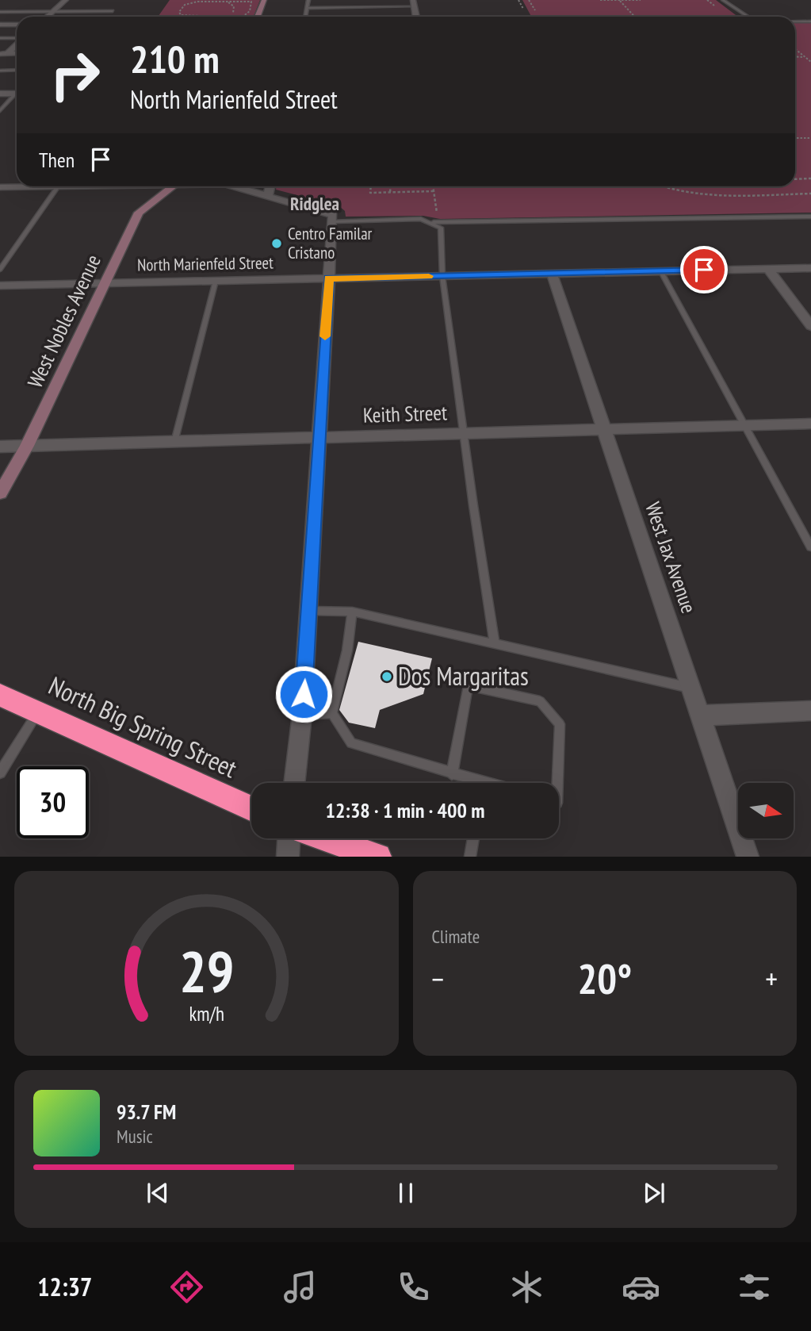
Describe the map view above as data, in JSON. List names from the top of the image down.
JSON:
{
  "streets": {
    "highway": ["North Big Spring Street"],
    "street": [
      "North Marienfeld Street",
      "West Nobles Avenue",
      "Keith Street",
      "West Jax Avenue"
    ]
  },
  "crossings": [
    ["North Marienfeld Street", "West Nobles Avenue"],
    ["North Marienfeld Street", "West Jax Avenue"],
    ["West Nobles Avenue", "Keith Street"],
    ["Keith Street", "West Jax Avenue"]
  ],
  "districts": ["Ridglea"],
  "places": ["Centro Familar Cristano", "Dos Margaritas"],
  "north": "right",
  "page": {
    "turn": ["210 m", "North Marienfeld Street"],
    "then": "Then",
    "limit": "30",
    "trip": "12:38 · 1 min · 400 m",
    "tile": "Climate",
    "heat": ["−", "20°", "+"],
    "song": ["93.7 FM", "Music"],
    "tabs": "12:37",
    "gauge": ["29", "km/h"]
  }
}
